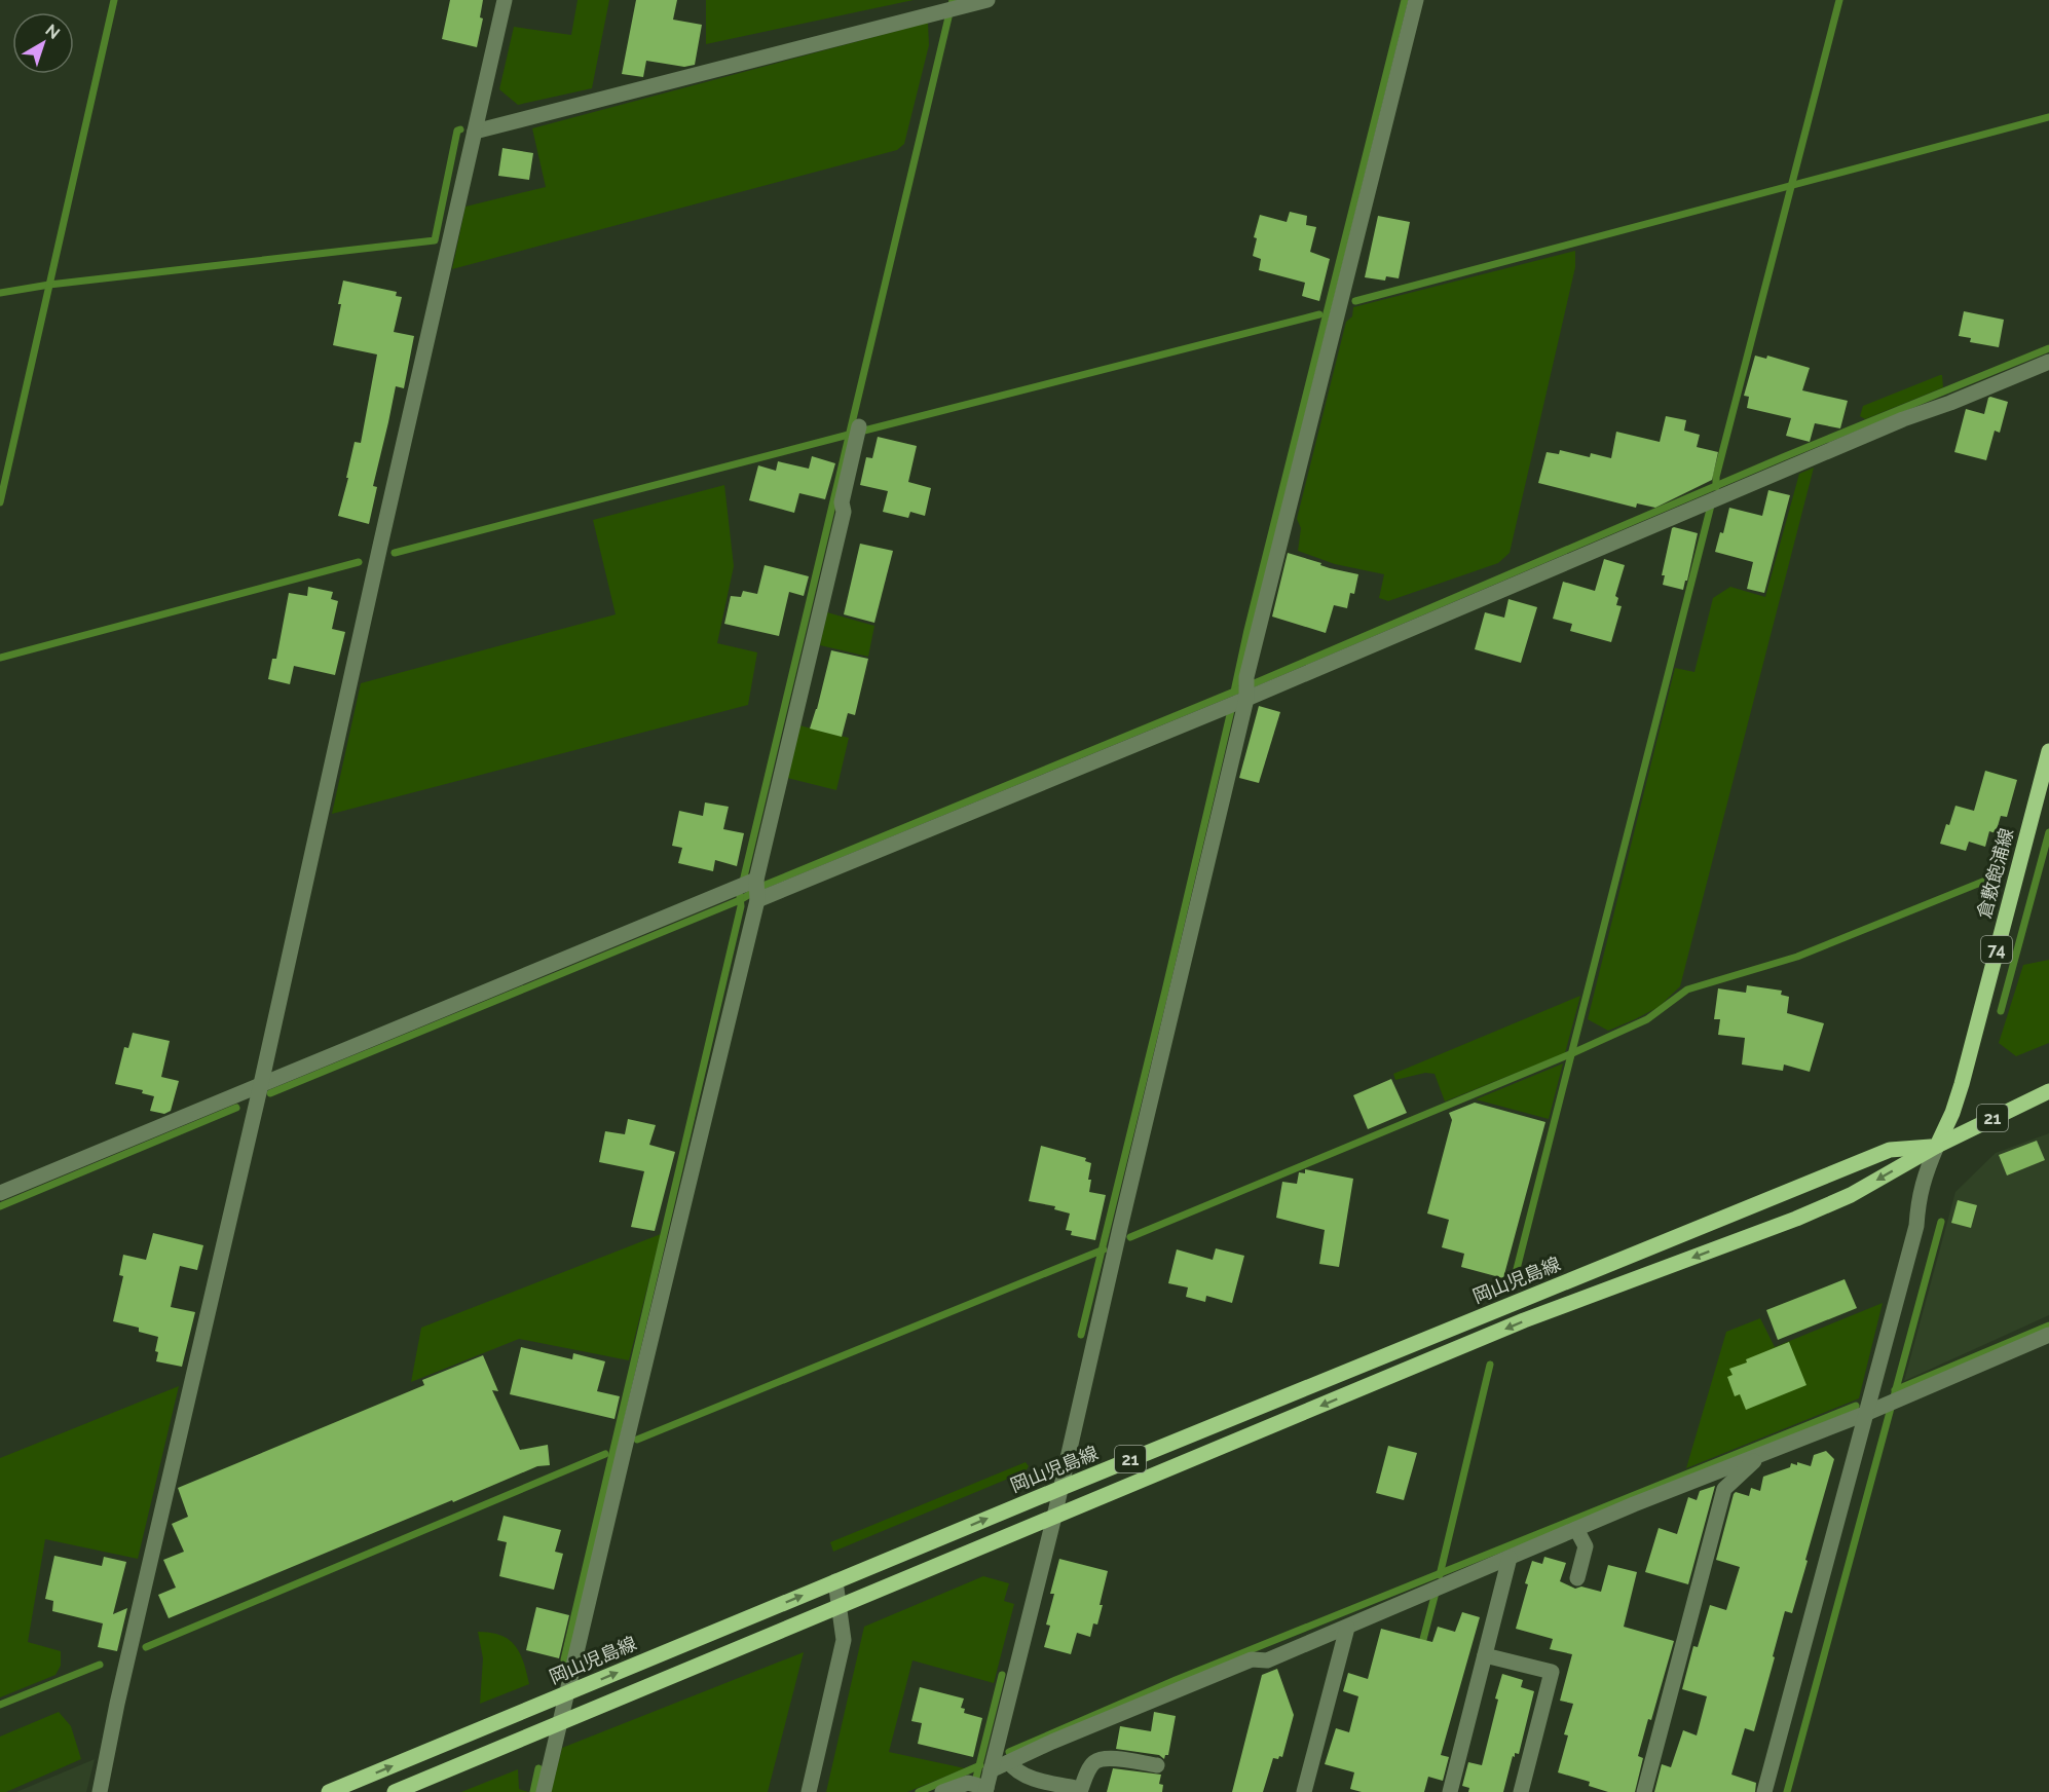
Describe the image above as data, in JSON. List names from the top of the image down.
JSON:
{
  "streets": {
    "main road": [
      "倉敷飽浦線",
      "74",
      "21",
      "岡山児島線"
    ]
  },
  "crossings": [
    ["倉敷飽浦線", "岡山児島線"]
  ],
  "north": "top right"
}
